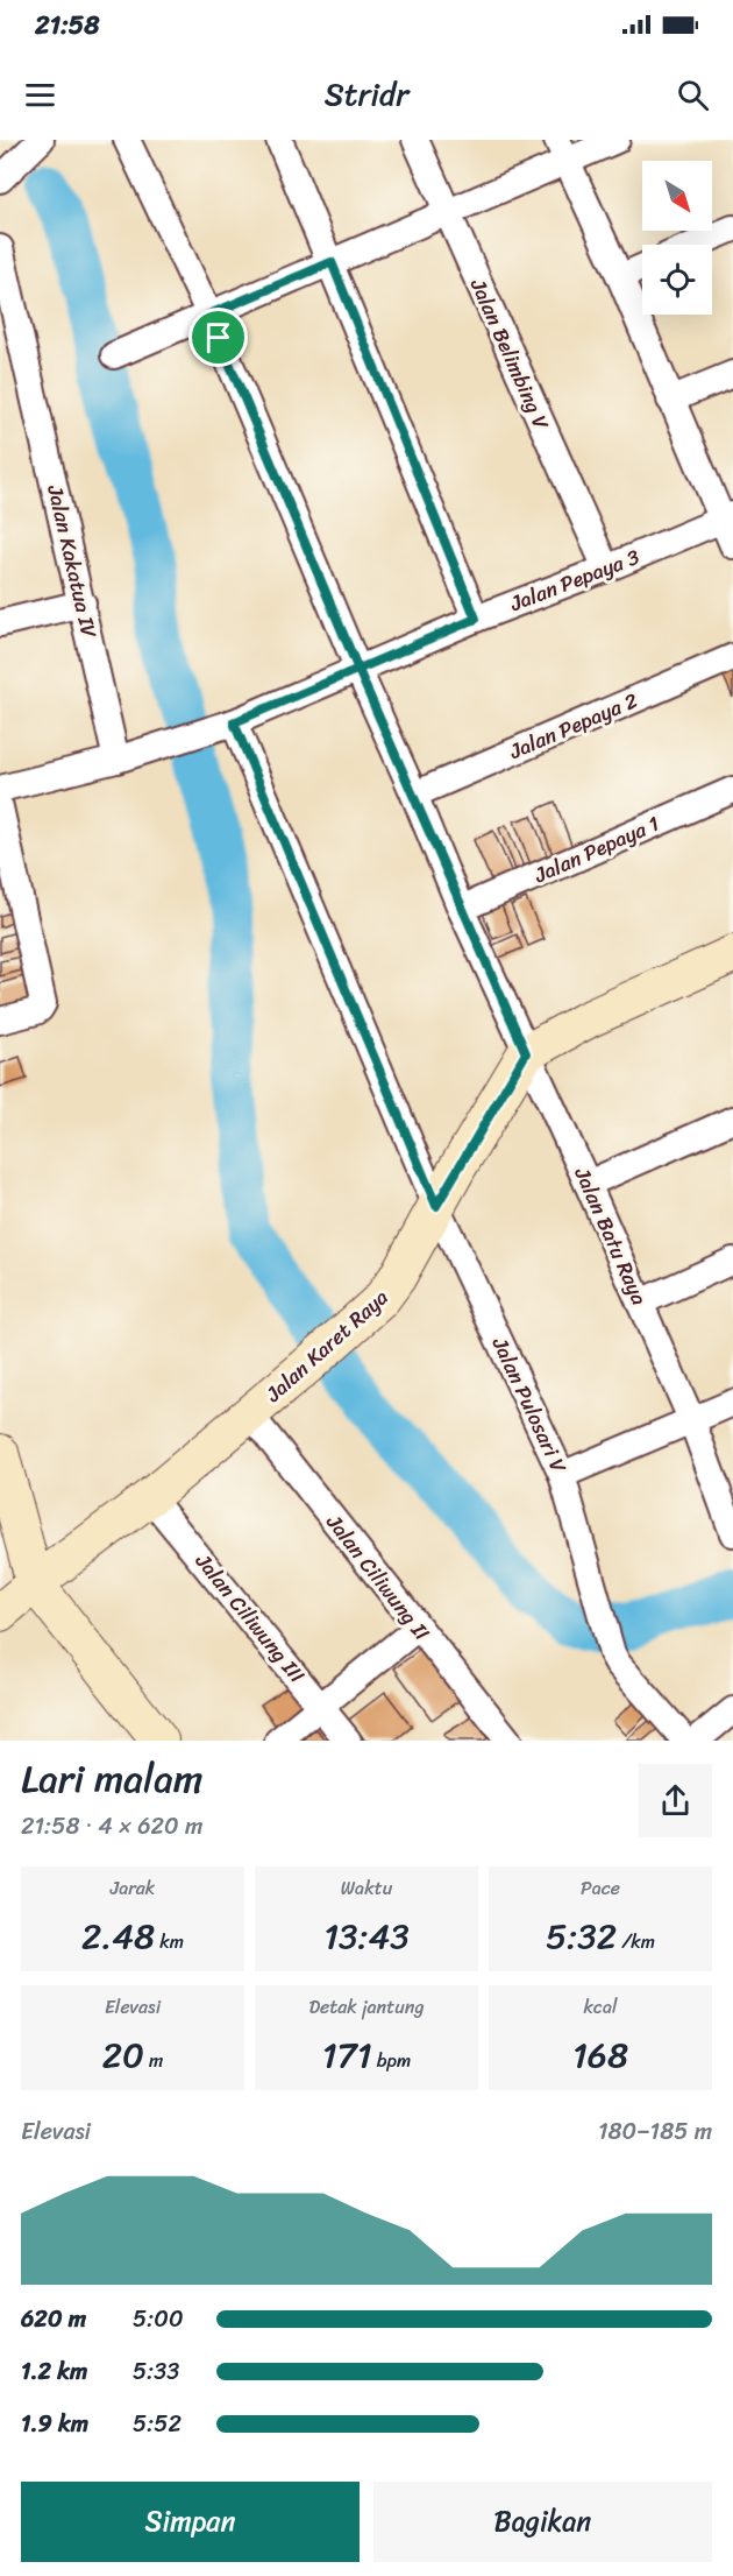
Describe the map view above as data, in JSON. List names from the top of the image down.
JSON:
{
  "streets": {
    "street": [
      "Jalan Belimbing V",
      "Jalan Kakatua IV",
      "Jalan Pepaya 3",
      "Jalan Pepaya 2",
      "Jalan Pepaya 1",
      "Jalan Batu Raya",
      "Jalan Karet Raya",
      "Jalan Pulosari V",
      "Jalan Ciliwung II",
      "Jalan Ciliwung III"
    ]
  },
  "crossings": [
    ["Jalan Belimbing V", "Jalan Pepaya 3"],
    ["Jalan Kakatua IV", "Jalan Pepaya 3"],
    ["Jalan Pepaya 3", "Jalan Batu Raya"],
    ["Jalan Pepaya 3", "Jalan Pulosari V"],
    ["Jalan Pepaya 2", "Jalan Batu Raya"],
    ["Jalan Pepaya 1", "Jalan Batu Raya"],
    ["Jalan Batu Raya", "Jalan Karet Raya"],
    ["Jalan Karet Raya", "Jalan Pulosari V"],
    ["Jalan Karet Raya", "Jalan Ciliwung II"],
    ["Jalan Karet Raya", "Jalan Ciliwung III"]
  ],
  "north": "bottom right",
  "page": {
    "status": "21:58",
    "header": "Stridr",
    "heading": ["Lari malam", "21:58 · 4 × 620 m"],
    "stats": [
      ["Jarak", "2.48 km"],
      ["Waktu", "13:43"],
      ["Pace", "5:32 /km"],
      ["Elevasi", "20 m"],
      ["Detak jantung", "171 bpm"],
      ["kcal", "168"]
    ],
    "chart": ["Elevasi", "180–185 m"],
    "list": [
      {
        "name": "620 m",
        "note": "5:00"
      },
      {
        "name": "1.2 km",
        "note": "5:33"
      },
      {
        "name": "1.9 km",
        "note": "5:52"
      }
    ],
    "buttons": ["Simpan", "Bagikan"]
  }
}
